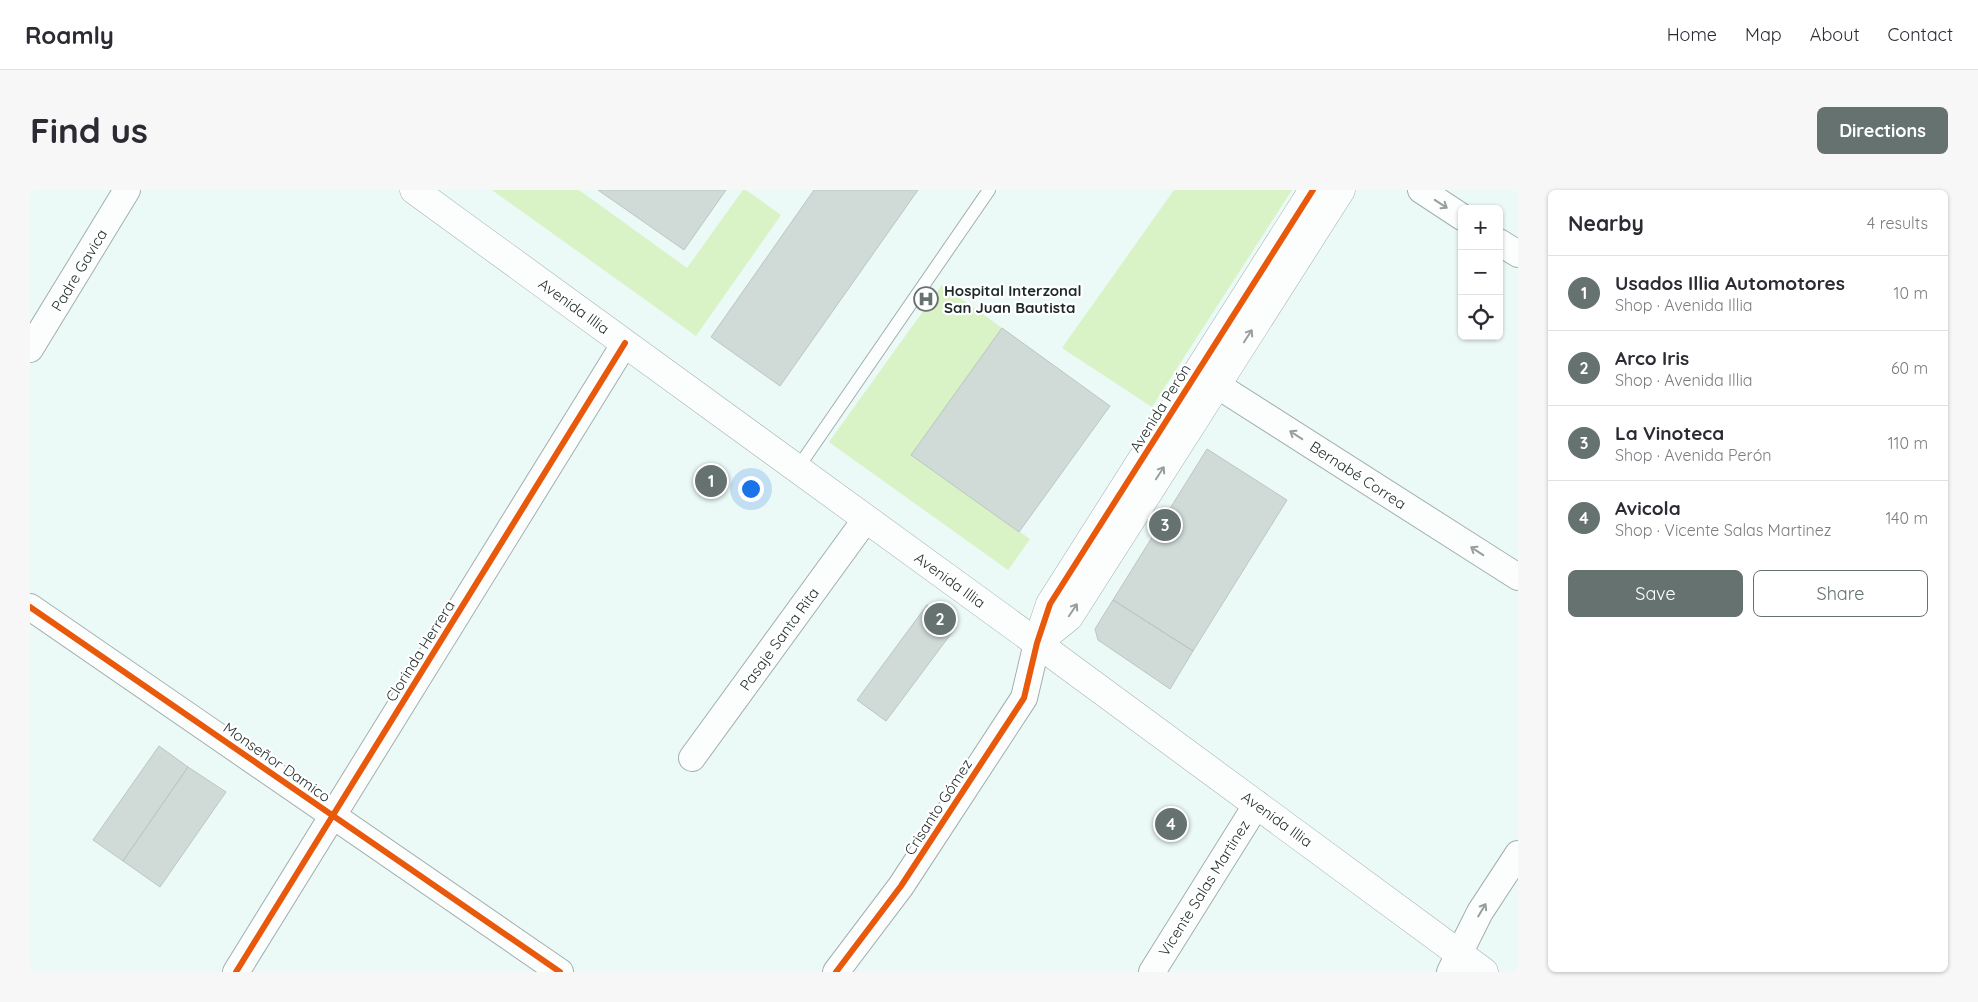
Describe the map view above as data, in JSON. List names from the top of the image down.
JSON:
{
  "streets": {
    "main road": ["Avenida Illia", "Avenida Perón"],
    "street": [
      "Padre Gavica",
      "Bernabé Correa",
      "Pasaje Santa Rita",
      "Clorinda Herrera",
      "Monseñor Damico",
      "Crisanto Gómez",
      "Vicente Salas Martinez"
    ]
  },
  "crossings": [
    ["Avenida Illia", "Avenida Perón"],
    ["Avenida Illia", "Pasaje Santa Rita"],
    ["Avenida Illia", "Clorinda Herrera"],
    ["Avenida Illia", "Crisanto Gómez"],
    ["Avenida Illia", "Vicente Salas Martinez"],
    ["Avenida Perón", "Bernabé Correa"],
    ["Avenida Perón", "Crisanto Gómez"],
    ["Clorinda Herrera", "Monseñor Damico"]
  ],
  "one_way": ["Bernabé Correa"],
  "places": {
    "hospital": ["Hospital Interzonal San Juan Bautista"]
  },
  "page": {
    "header": "Roamly",
    "nav": [
      "Home",
      "Map",
      "About",
      "Contact"
    ],
    "buttons": [
      "Directions",
      ["Save", "Share"]
    ],
    "title": "Find us",
    "heading": ["Nearby", "4 results"],
    "map_buttons": ["+", "−"],
    "list": [
      {
        "mark": "1",
        "name": "Usados Illia Automotores",
        "note": "Shop · Avenida Illia",
        "value": "10 m"
      },
      {
        "mark": "2",
        "name": "Arco Iris",
        "note": "Shop · Avenida Illia",
        "value": "60 m"
      },
      {
        "mark": "3",
        "name": "La Vinoteca",
        "note": "Shop · Avenida Perón",
        "value": "110 m"
      },
      {
        "mark": "4",
        "name": "Avicola",
        "note": "Shop · Vicente Salas Martinez",
        "value": "140 m"
      }
    ],
    "pins": [
      "1",
      "3",
      "2",
      "4"
    ]
  }
}
